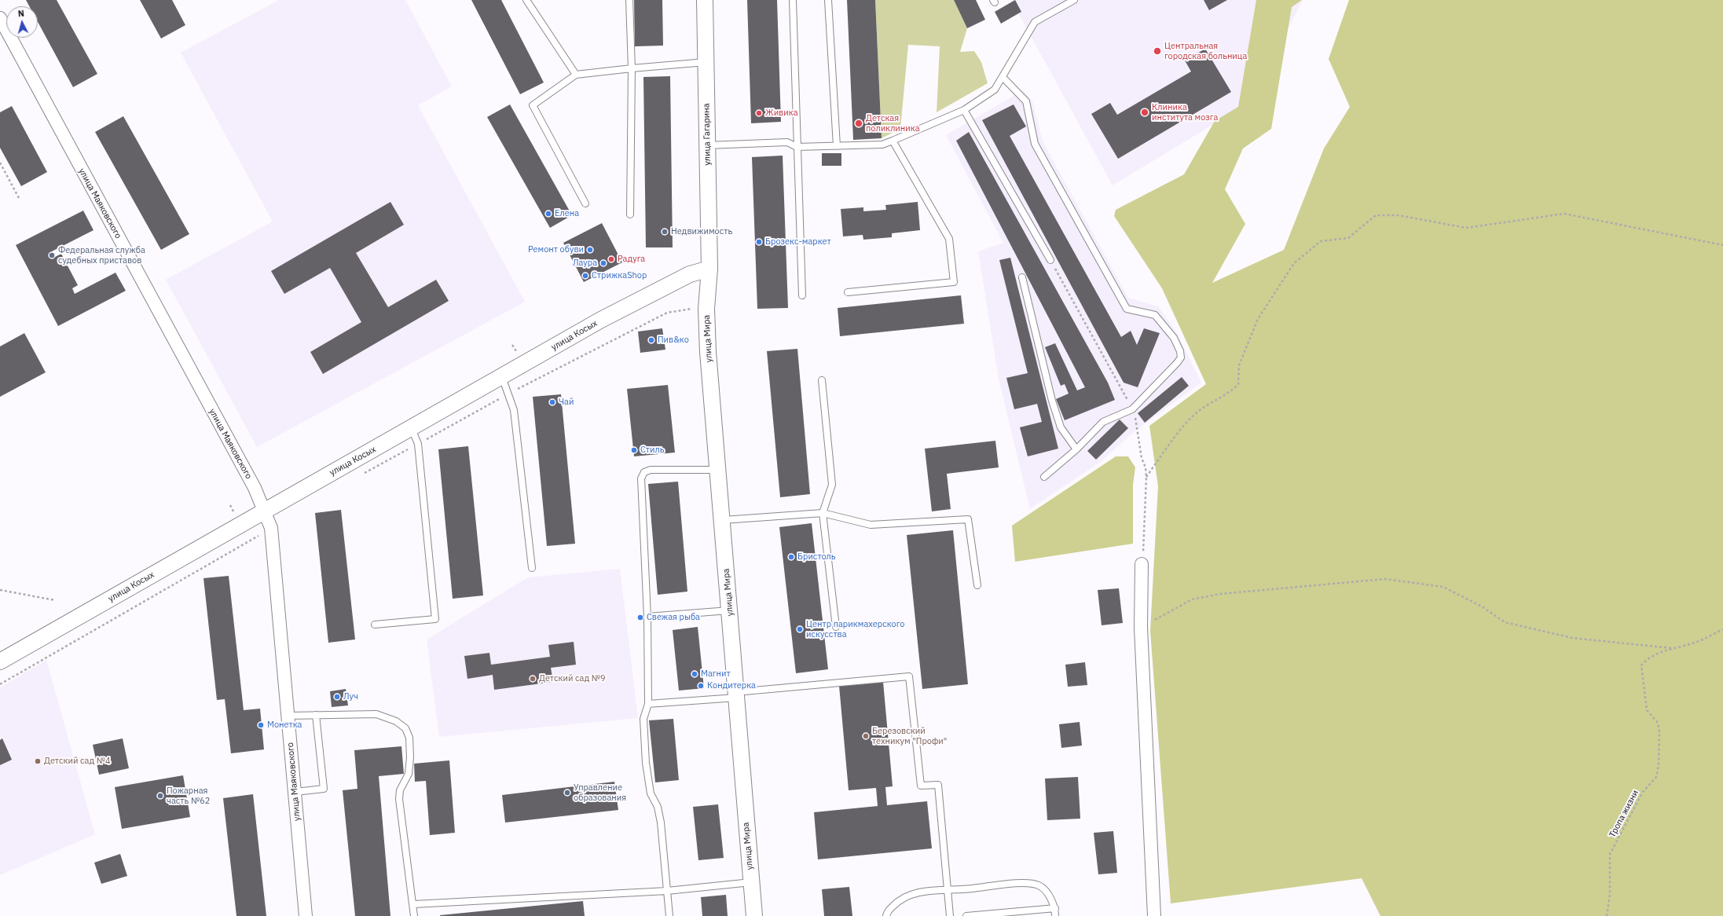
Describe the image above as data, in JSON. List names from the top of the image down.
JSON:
{
  "streets": {
    "street": [
      "улица Гагарина",
      "улица Маяковского",
      "улица Косых",
      "улица Мира"
    ],
    "path": ["Тропа жизни"]
  },
  "crossings": [
    ["улица Гагарина", "улица Косых"],
    ["улица Гагарина", "улица Мира"],
    ["улица Маяковского", "улица Косых"],
    ["улица Косых", "улица Мира"]
  ],
  "places": [
    "Центральная городская больница",
    "Клиника института мозга",
    "Живика",
    "Детская поликлиника",
    "Елена",
    "Недвижимость",
    "Брозекс-маркет",
    "Ремонт обуви",
    "Федеральная служба судебных приставов",
    "Радуга",
    "Лаура",
    "СтрижкаShop",
    "Пив&ко",
    "Чай",
    "Стиль",
    "Бристоль",
    "Свежая рыба",
    "Центр парикмахерского искусства",
    "Магнит",
    "Детский сад №9",
    "Кондитерка",
    "Луч",
    "Монетка",
    "Березовский техникум \"Профи\"",
    "Детский сад №4",
    "Управление образования",
    "Пожарная часть №62"
  ],
  "north": "top"
}
